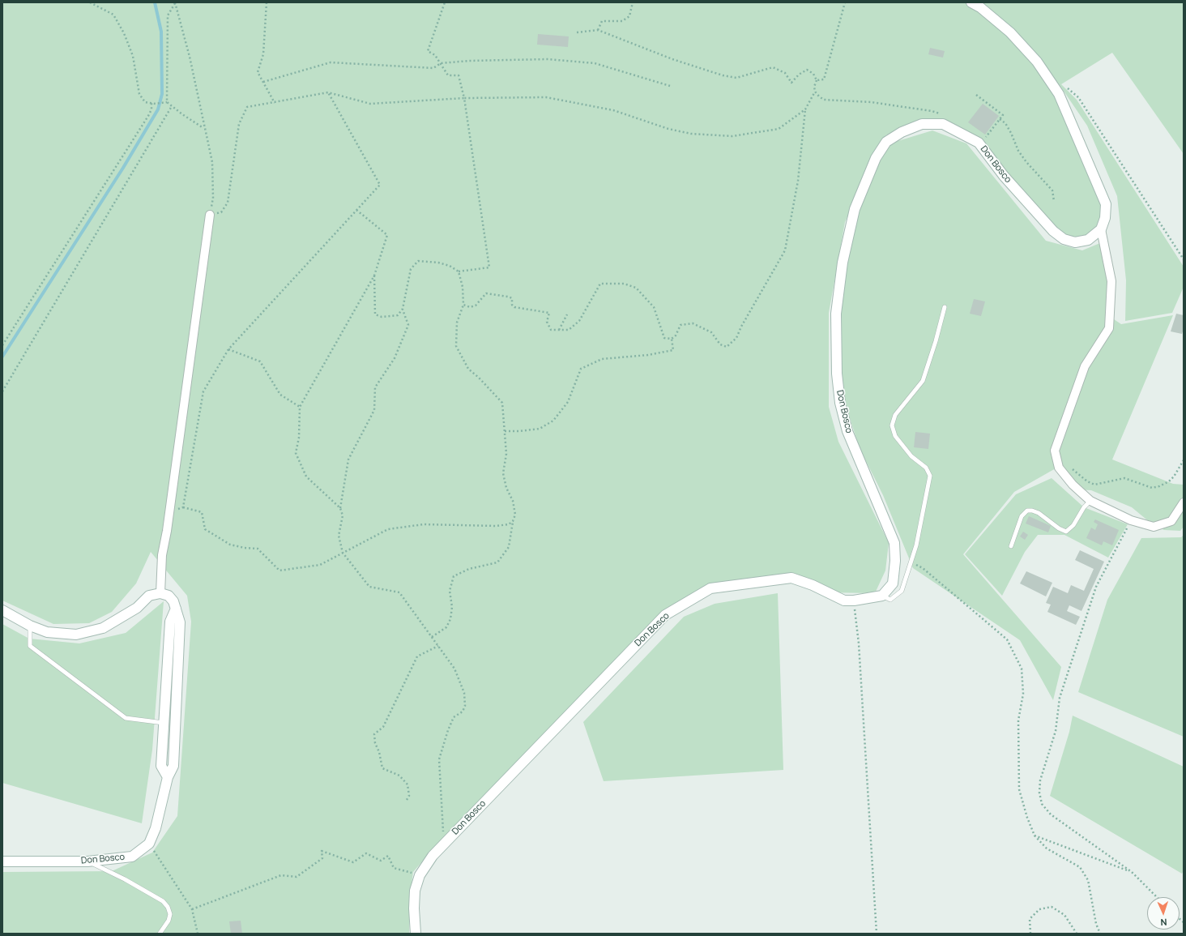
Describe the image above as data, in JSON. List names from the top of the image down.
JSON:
{
  "streets": {
    "street": ["Don Bosco"]
  },
  "north": "bottom"
}
